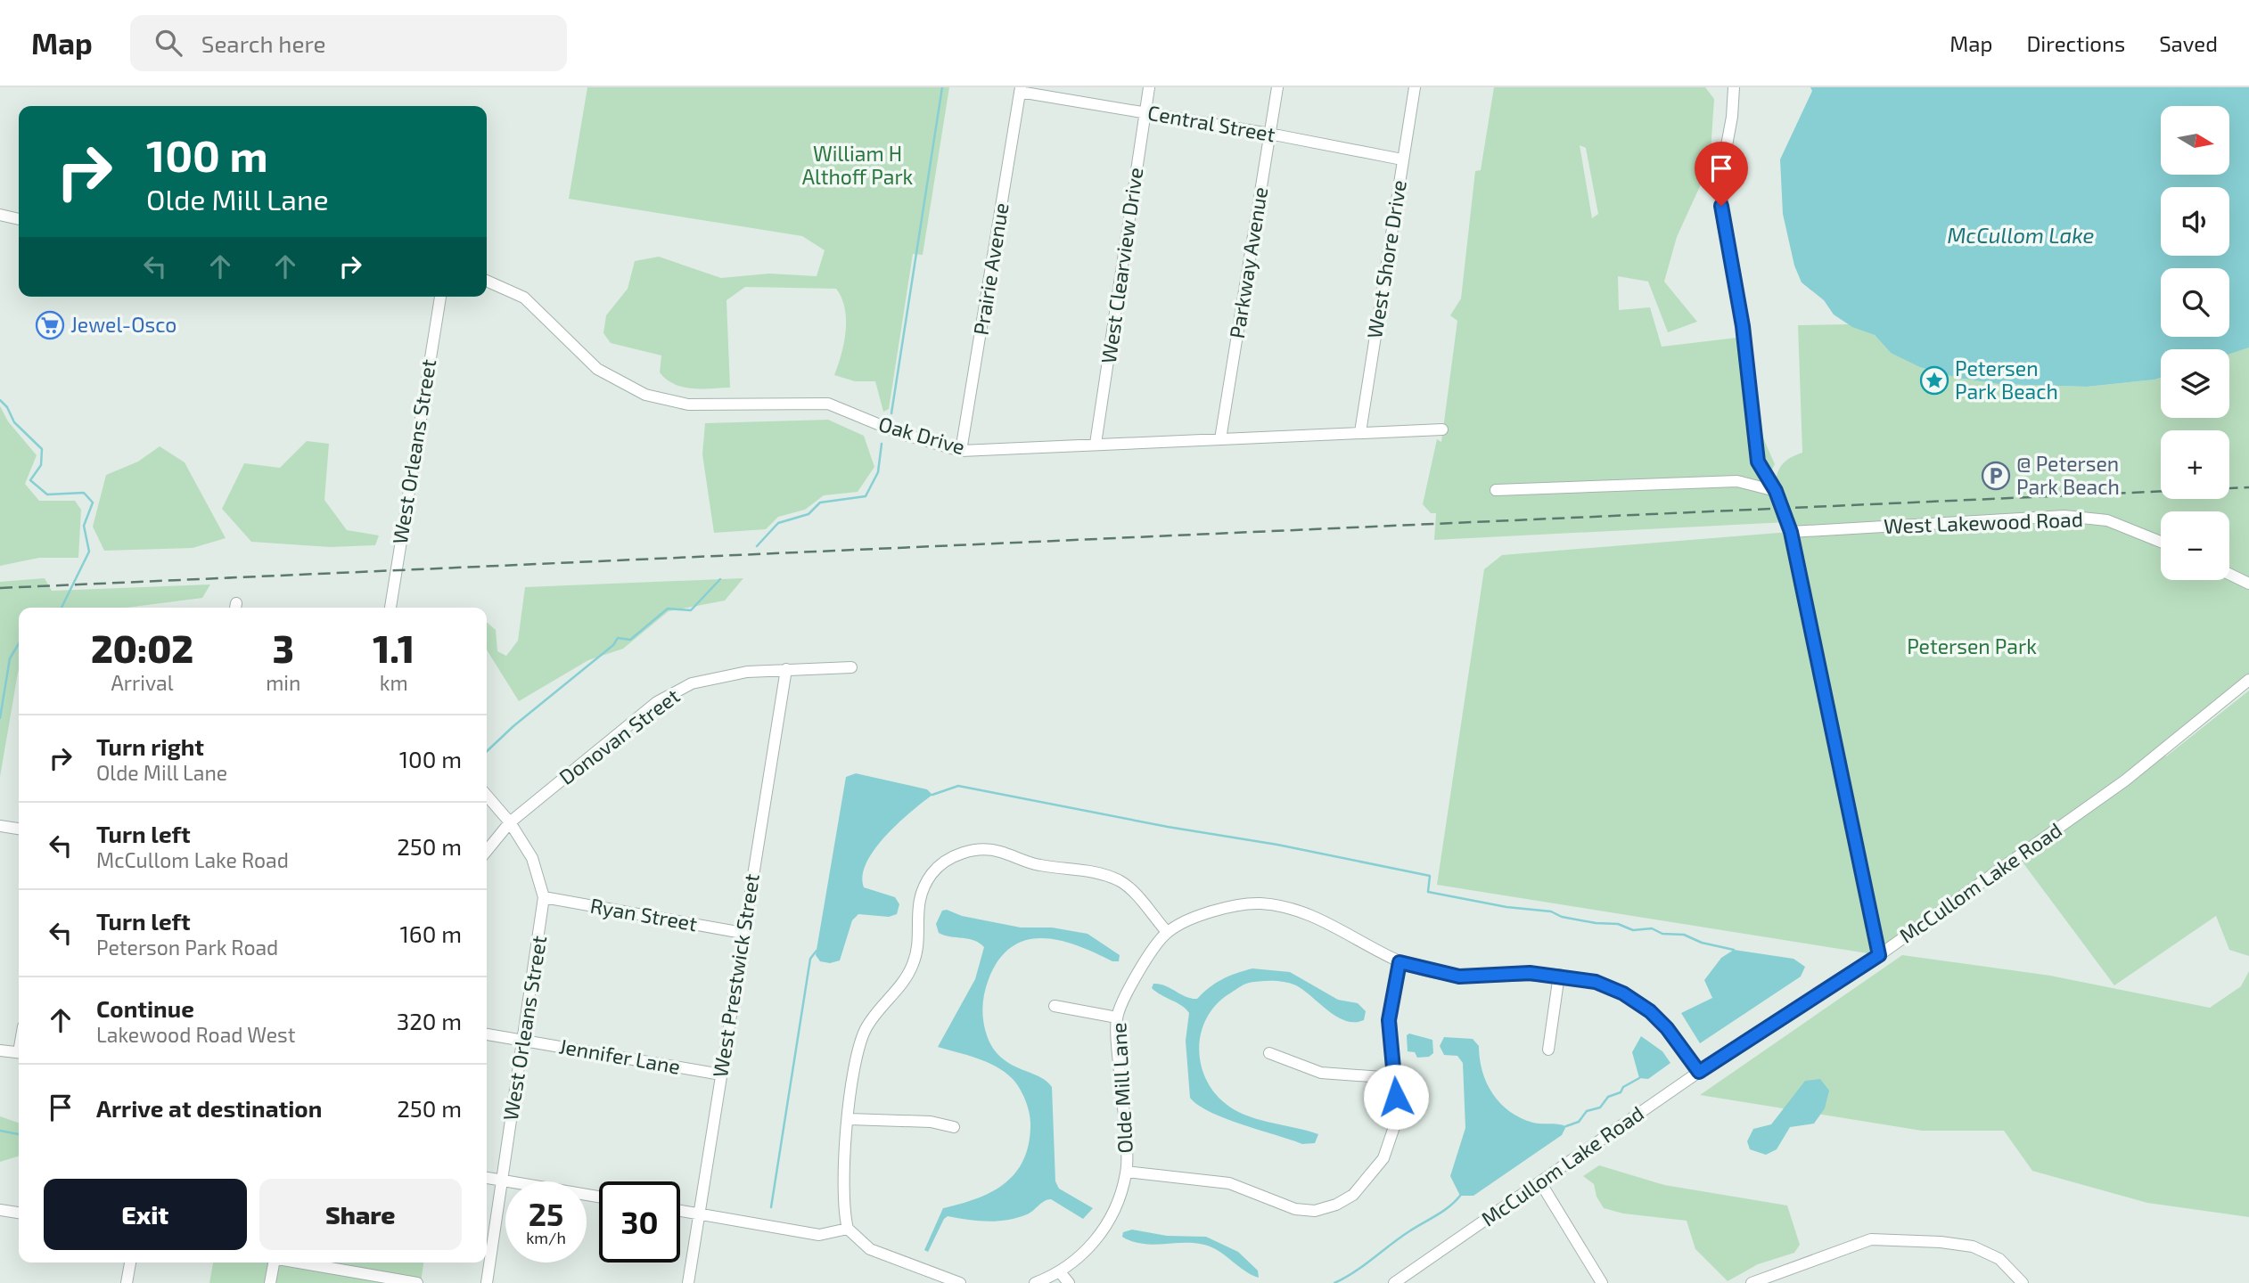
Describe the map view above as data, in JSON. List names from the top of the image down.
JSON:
{
  "streets": {
    "street": [
      "Central Street",
      "West Shore Drive",
      "Parkway Avenue",
      "West Clearview Drive",
      "Prairie Avenue",
      "Oak Drive",
      "West Orleans Street",
      "West Lakewood Road",
      "Donovan Street",
      "McCullom Lake Road",
      "Ryan Street",
      "West Prestwick Street",
      "Jennifer Lane",
      "Olde Mill Lane"
    ]
  },
  "crossings": [
    ["Central Street", "West Shore Drive"],
    ["Central Street", "Parkway Avenue"],
    ["Central Street", "West Clearview Drive"],
    ["Central Street", "Prairie Avenue"],
    ["West Shore Drive", "Oak Drive"],
    ["Parkway Avenue", "Oak Drive"],
    ["West Clearview Drive", "Oak Drive"],
    ["Prairie Avenue", "Oak Drive"],
    ["West Orleans Street", "Donovan Street"],
    ["West Orleans Street", "Ryan Street"],
    ["West Orleans Street", "Jennifer Lane"],
    ["Donovan Street", "West Prestwick Street"],
    ["McCullom Lake Road", "Olde Mill Lane"],
    ["Ryan Street", "West Prestwick Street"],
    ["West Prestwick Street", "Jennifer Lane"]
  ],
  "water": ["McCullom Lake"],
  "parks": ["William H Althoff Park", "Petersen Park"],
  "places": {
    "supermarket": ["Jewel-Osco"],
    "place": ["Petersen Park Beach"],
    "parking": ["@ Petersen Park Beach"]
  },
  "north": "right",
  "page": {
    "header": "Map",
    "search": "Search here",
    "nav": ["Map", "Directions", "Saved"],
    "map_buttons": ["+", "−"],
    "turn": ["100 m", "Olde Mill Lane"],
    "eta": [
      "20:02",
      "Arrival",
      "3",
      "min",
      "1.1",
      "km"
    ],
    "list": [
      {
        "name": "Turn right",
        "note": "Olde Mill Lane",
        "value": "100 m"
      },
      {
        "name": "Turn left",
        "note": "McCullom Lake Road",
        "value": "250 m"
      },
      {
        "name": "Turn left",
        "note": "Peterson Park Road",
        "value": "160 m"
      },
      {
        "name": "Continue",
        "note": "Lakewood Road West",
        "value": "320 m"
      },
      {
        "name": "Arrive at destination",
        "value": "250 m"
      }
    ],
    "buttons": ["Exit", "Share"],
    "speed": "25 km/h",
    "limit": "30"
  }
}
